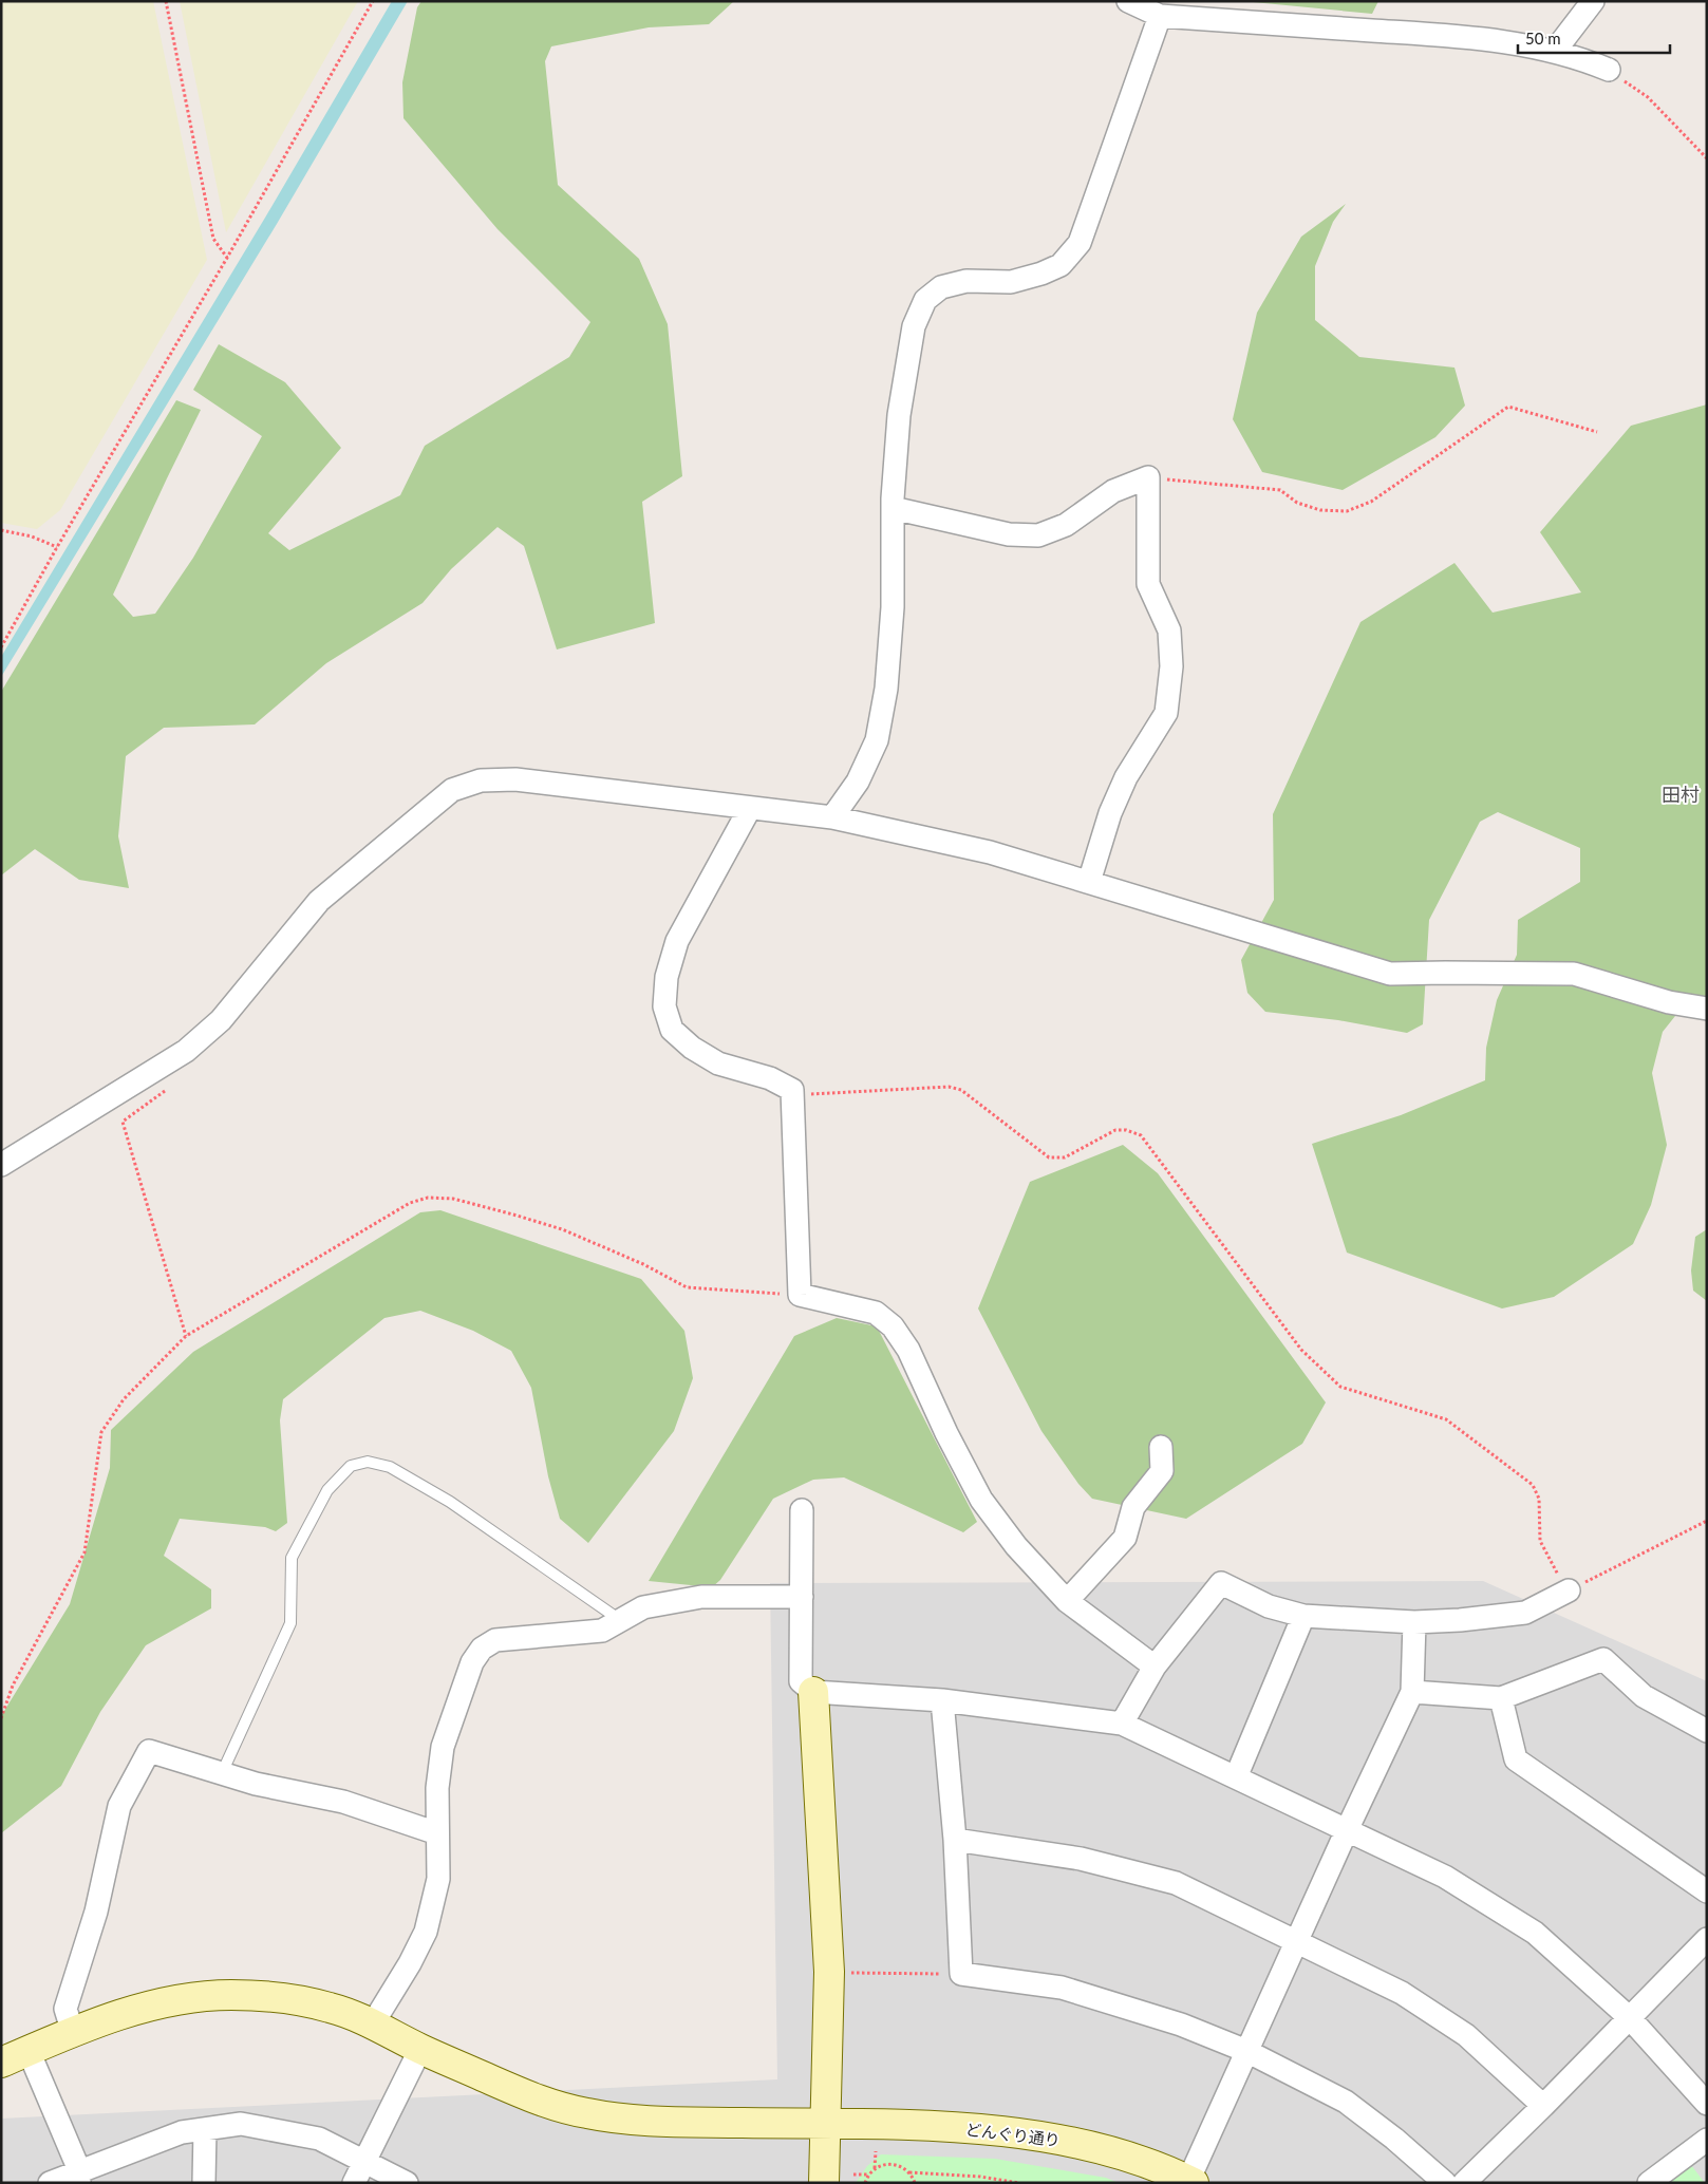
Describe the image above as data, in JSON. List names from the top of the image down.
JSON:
{
  "streets": {
    "street": ["どんぐり通り"]
  },
  "districts": ["田村"],
  "scale_bar": "50 m"
}
